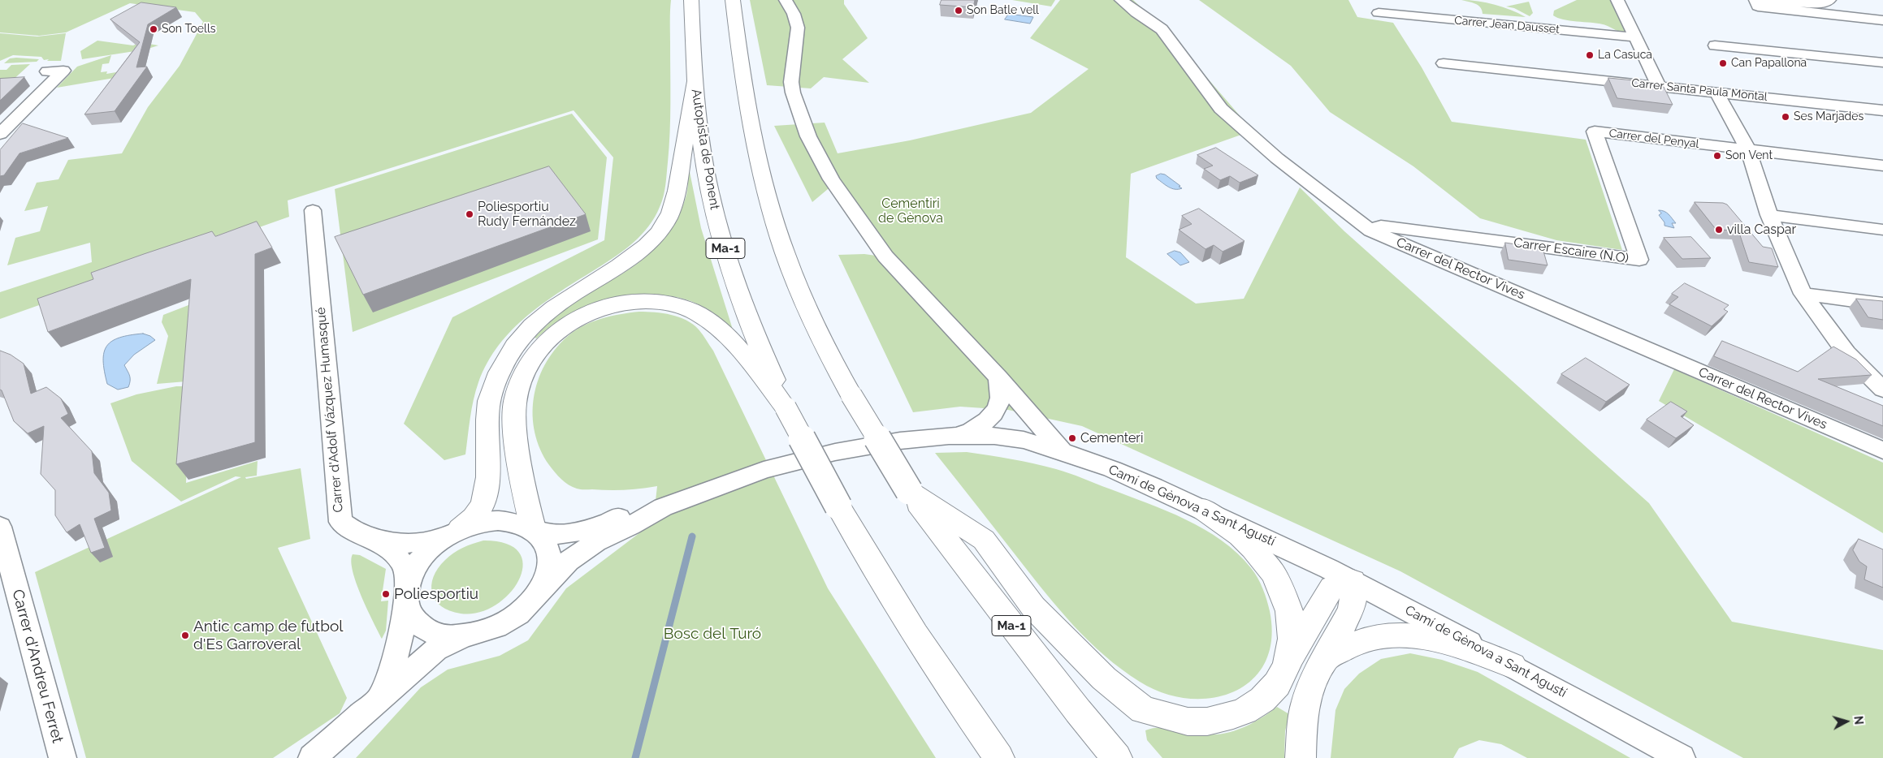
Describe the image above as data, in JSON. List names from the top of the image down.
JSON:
{
  "streets": {
    "highway": ["Autopista de Ponent", "Ma-1"],
    "street": [
      "Carrer Jean Dausset",
      "Carrer Santa Paula Montal",
      "Carrer del Penyal",
      "Carrer Escaire (N.O)",
      "Carrer del Rector Vives",
      "Carrer d'Adolf Vázquez Humasqué",
      "Camí de Gènova a Sant Agustí",
      "Carrer d'Andreu Ferret"
    ]
  },
  "crossings": [
    ["Carrer del Penyal", "Carrer Escaire (N.O)"],
    ["Autopista de Ponent", "Ma-1"],
    ["Carrer Escaire (N.O)", "Carrer del Rector Vives"],
    ["Carrer d'Adolf Vázquez Humasqué", "Camí de Gènova a Sant Agustí"]
  ],
  "parks": ["Cementiri de Gènova", "Bosc del Turó"],
  "places": [
    "Son Batle vell",
    "Son Toells",
    "La Casuca",
    "Can Papallona",
    "Ses Marjades",
    "Son Vent",
    "Poliesportiu Rudy Fernández",
    "villa Caspar",
    "Cementeri",
    "Poliesportiu",
    "Antic camp de futbol d'Es Garroveral"
  ],
  "north": "right"
}
